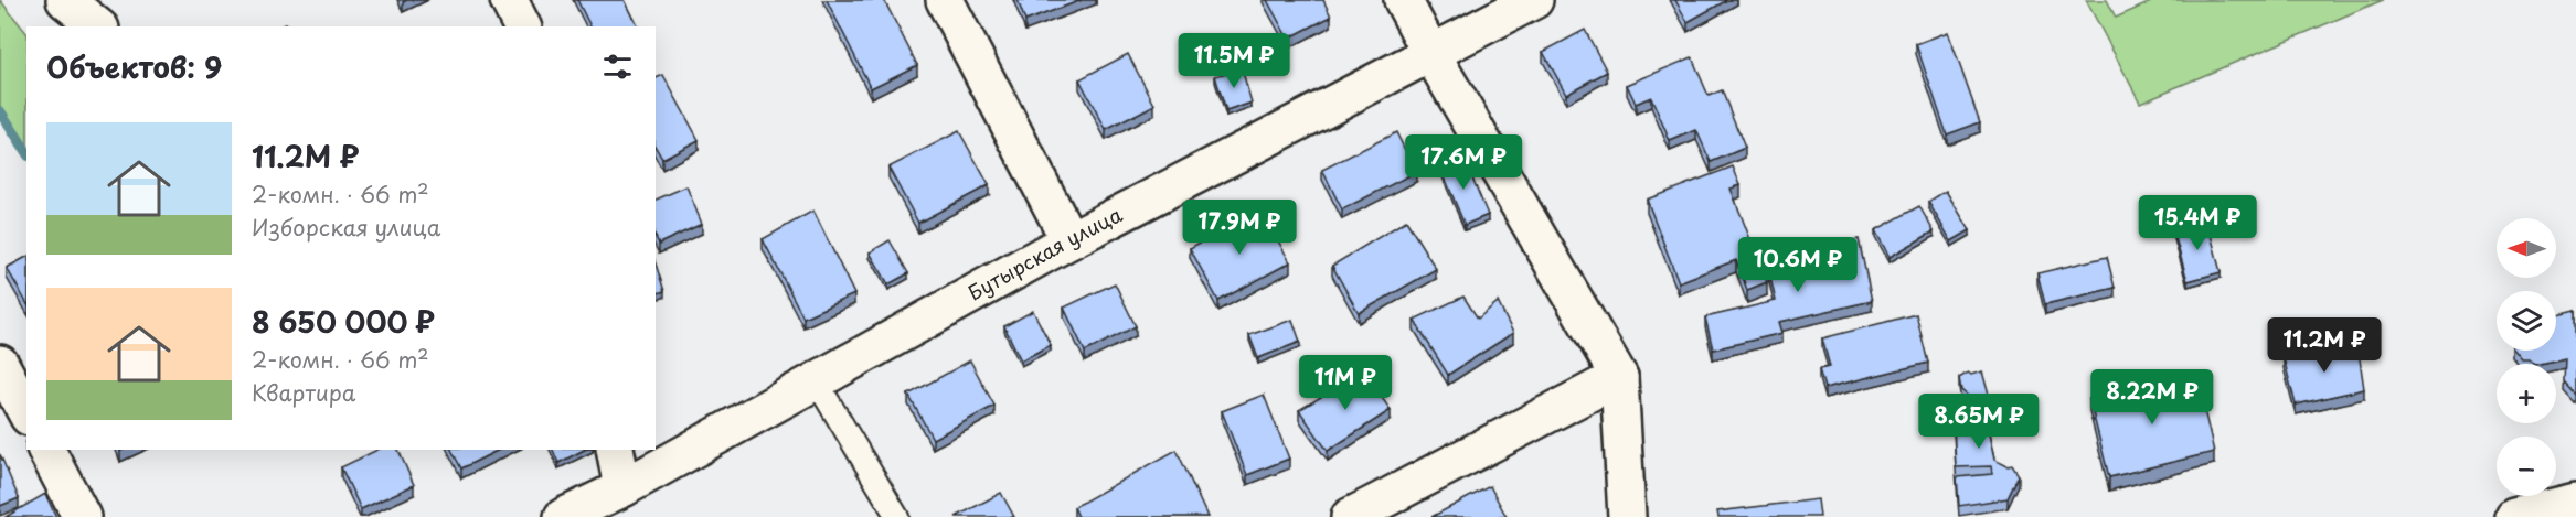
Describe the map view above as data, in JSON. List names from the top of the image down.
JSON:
{
  "streets": {
    "street": ["Бутырская улица"]
  },
  "north": "left",
  "page": {
    "heading": "Объектов: 9",
    "price": [
      "11.5M ₽",
      "17.6M ₽",
      "15.4M ₽",
      "17.9M ₽",
      "10.6M ₽",
      "11.2M ₽",
      "11M ₽",
      "8.22M ₽",
      "8.65M ₽"
    ],
    "list": [
      {
        "name": "11.2M ₽",
        "note": "2-комн. · 66 m² · Изборская улица"
      },
      {
        "name": "8 650 000 ₽",
        "note": "2-комн. · 66 m² · Квартира"
      }
    ],
    "map_buttons": ["+", "−"]
  }
}
